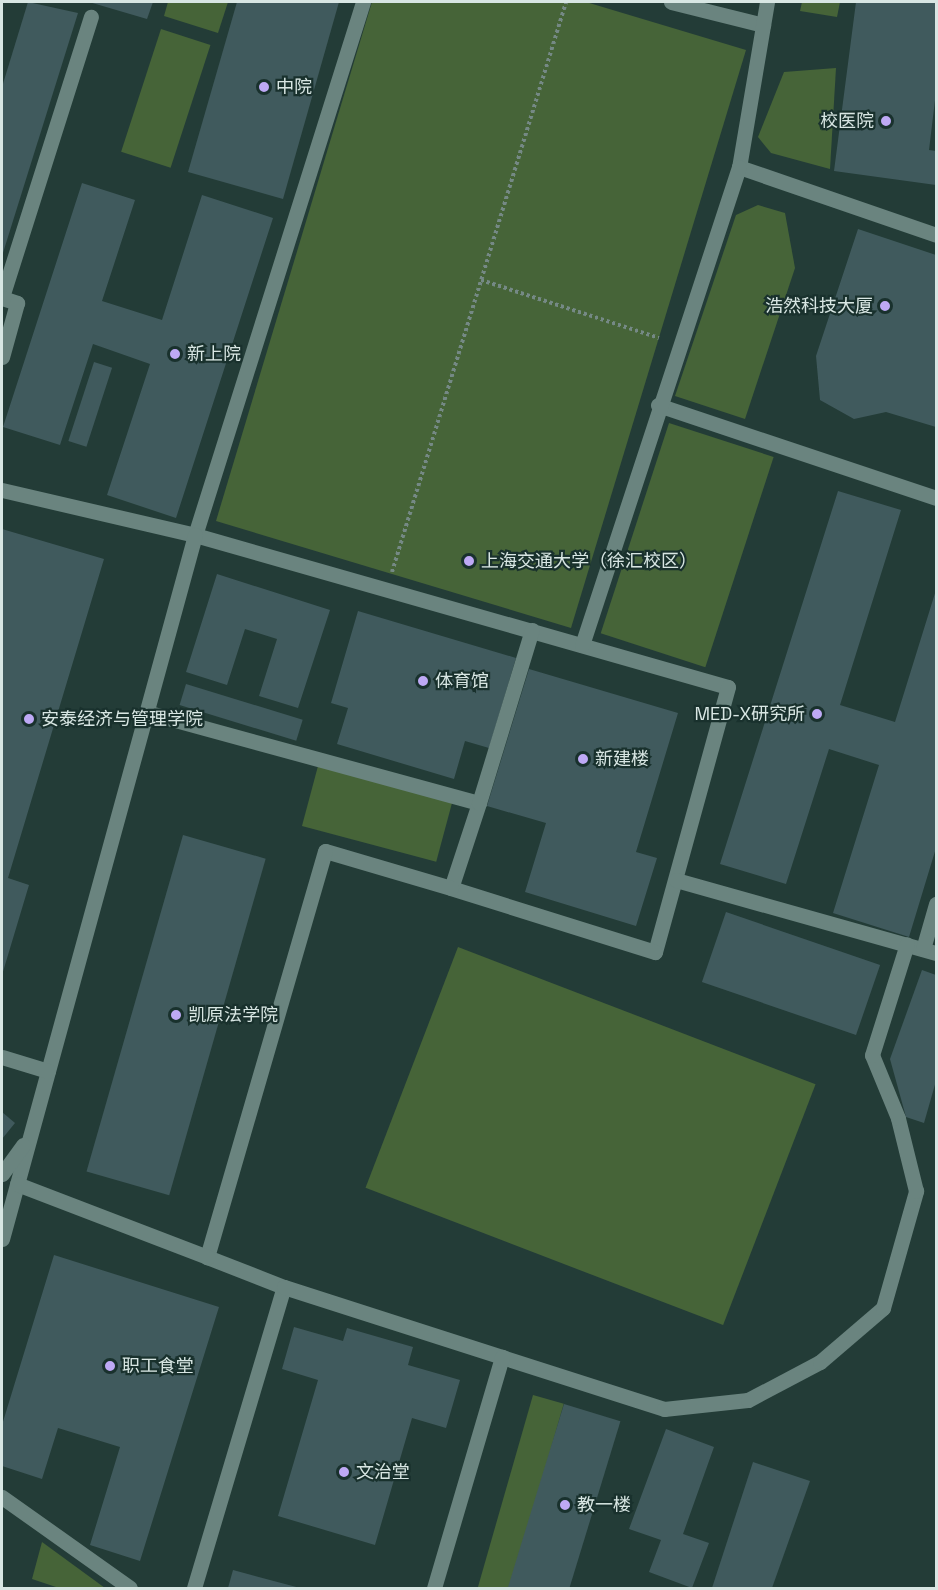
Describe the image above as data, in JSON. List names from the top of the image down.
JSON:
{
  "places": [
    "中院",
    "校医院",
    "浩然科技大厦",
    "新上院",
    "上海交通大学（徐汇校区）",
    "体育馆",
    "MED-X研究所",
    "安泰经济与管理学院",
    "新建楼",
    "凯原法学院",
    "职工食堂",
    "文治堂",
    "教一楼"
  ]
}
